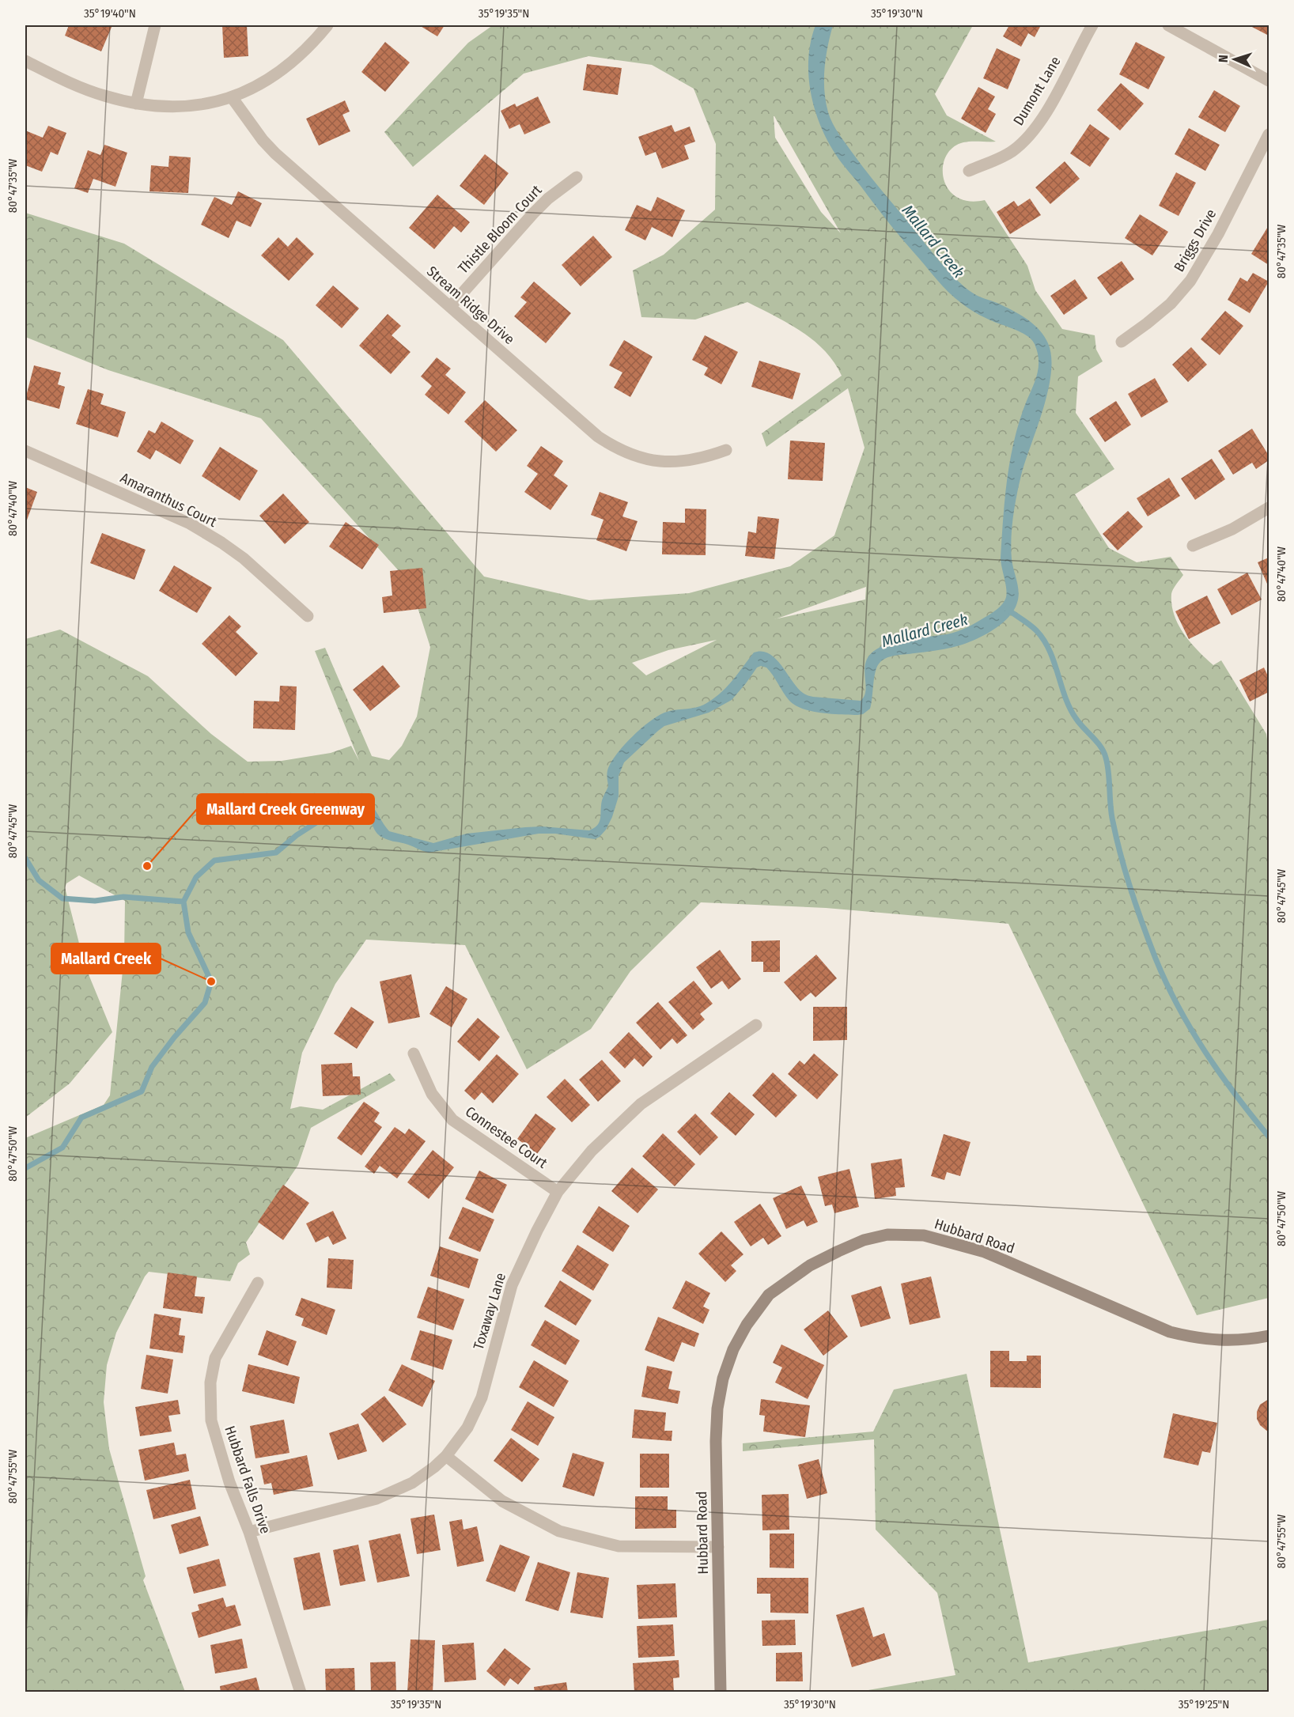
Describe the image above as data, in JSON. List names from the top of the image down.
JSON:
{
  "streets": {
    "main road": ["Hubbard Road"],
    "street": [
      "Dumont Lane",
      "Thistle Bloom Court",
      "Briggs Drive",
      "Stream Ridge Drive",
      "Amaranthus Court",
      "Connestee Court",
      "Toxaway Lane",
      "Hubbard Falls Drive"
    ]
  },
  "crossings": [
    ["Thistle Bloom Court", "Stream Ridge Drive"],
    ["Connestee Court", "Toxaway Lane"],
    ["Toxaway Lane", "Hubbard Falls Drive"]
  ],
  "water": ["Mallard Creek"],
  "places": ["Mallard Creek Greenway", "Mallard Creek"],
  "north": "left",
  "coordinates": [
    "35°19'40\"N",
    "35°19'35\"N",
    "35°19'30\"N",
    "80°47'35\"W",
    "80°47'40\"W",
    "80°47'45\"W",
    "80°47'50\"W",
    "80°47'55\"W",
    "35°19'25\"N"
  ]
}
